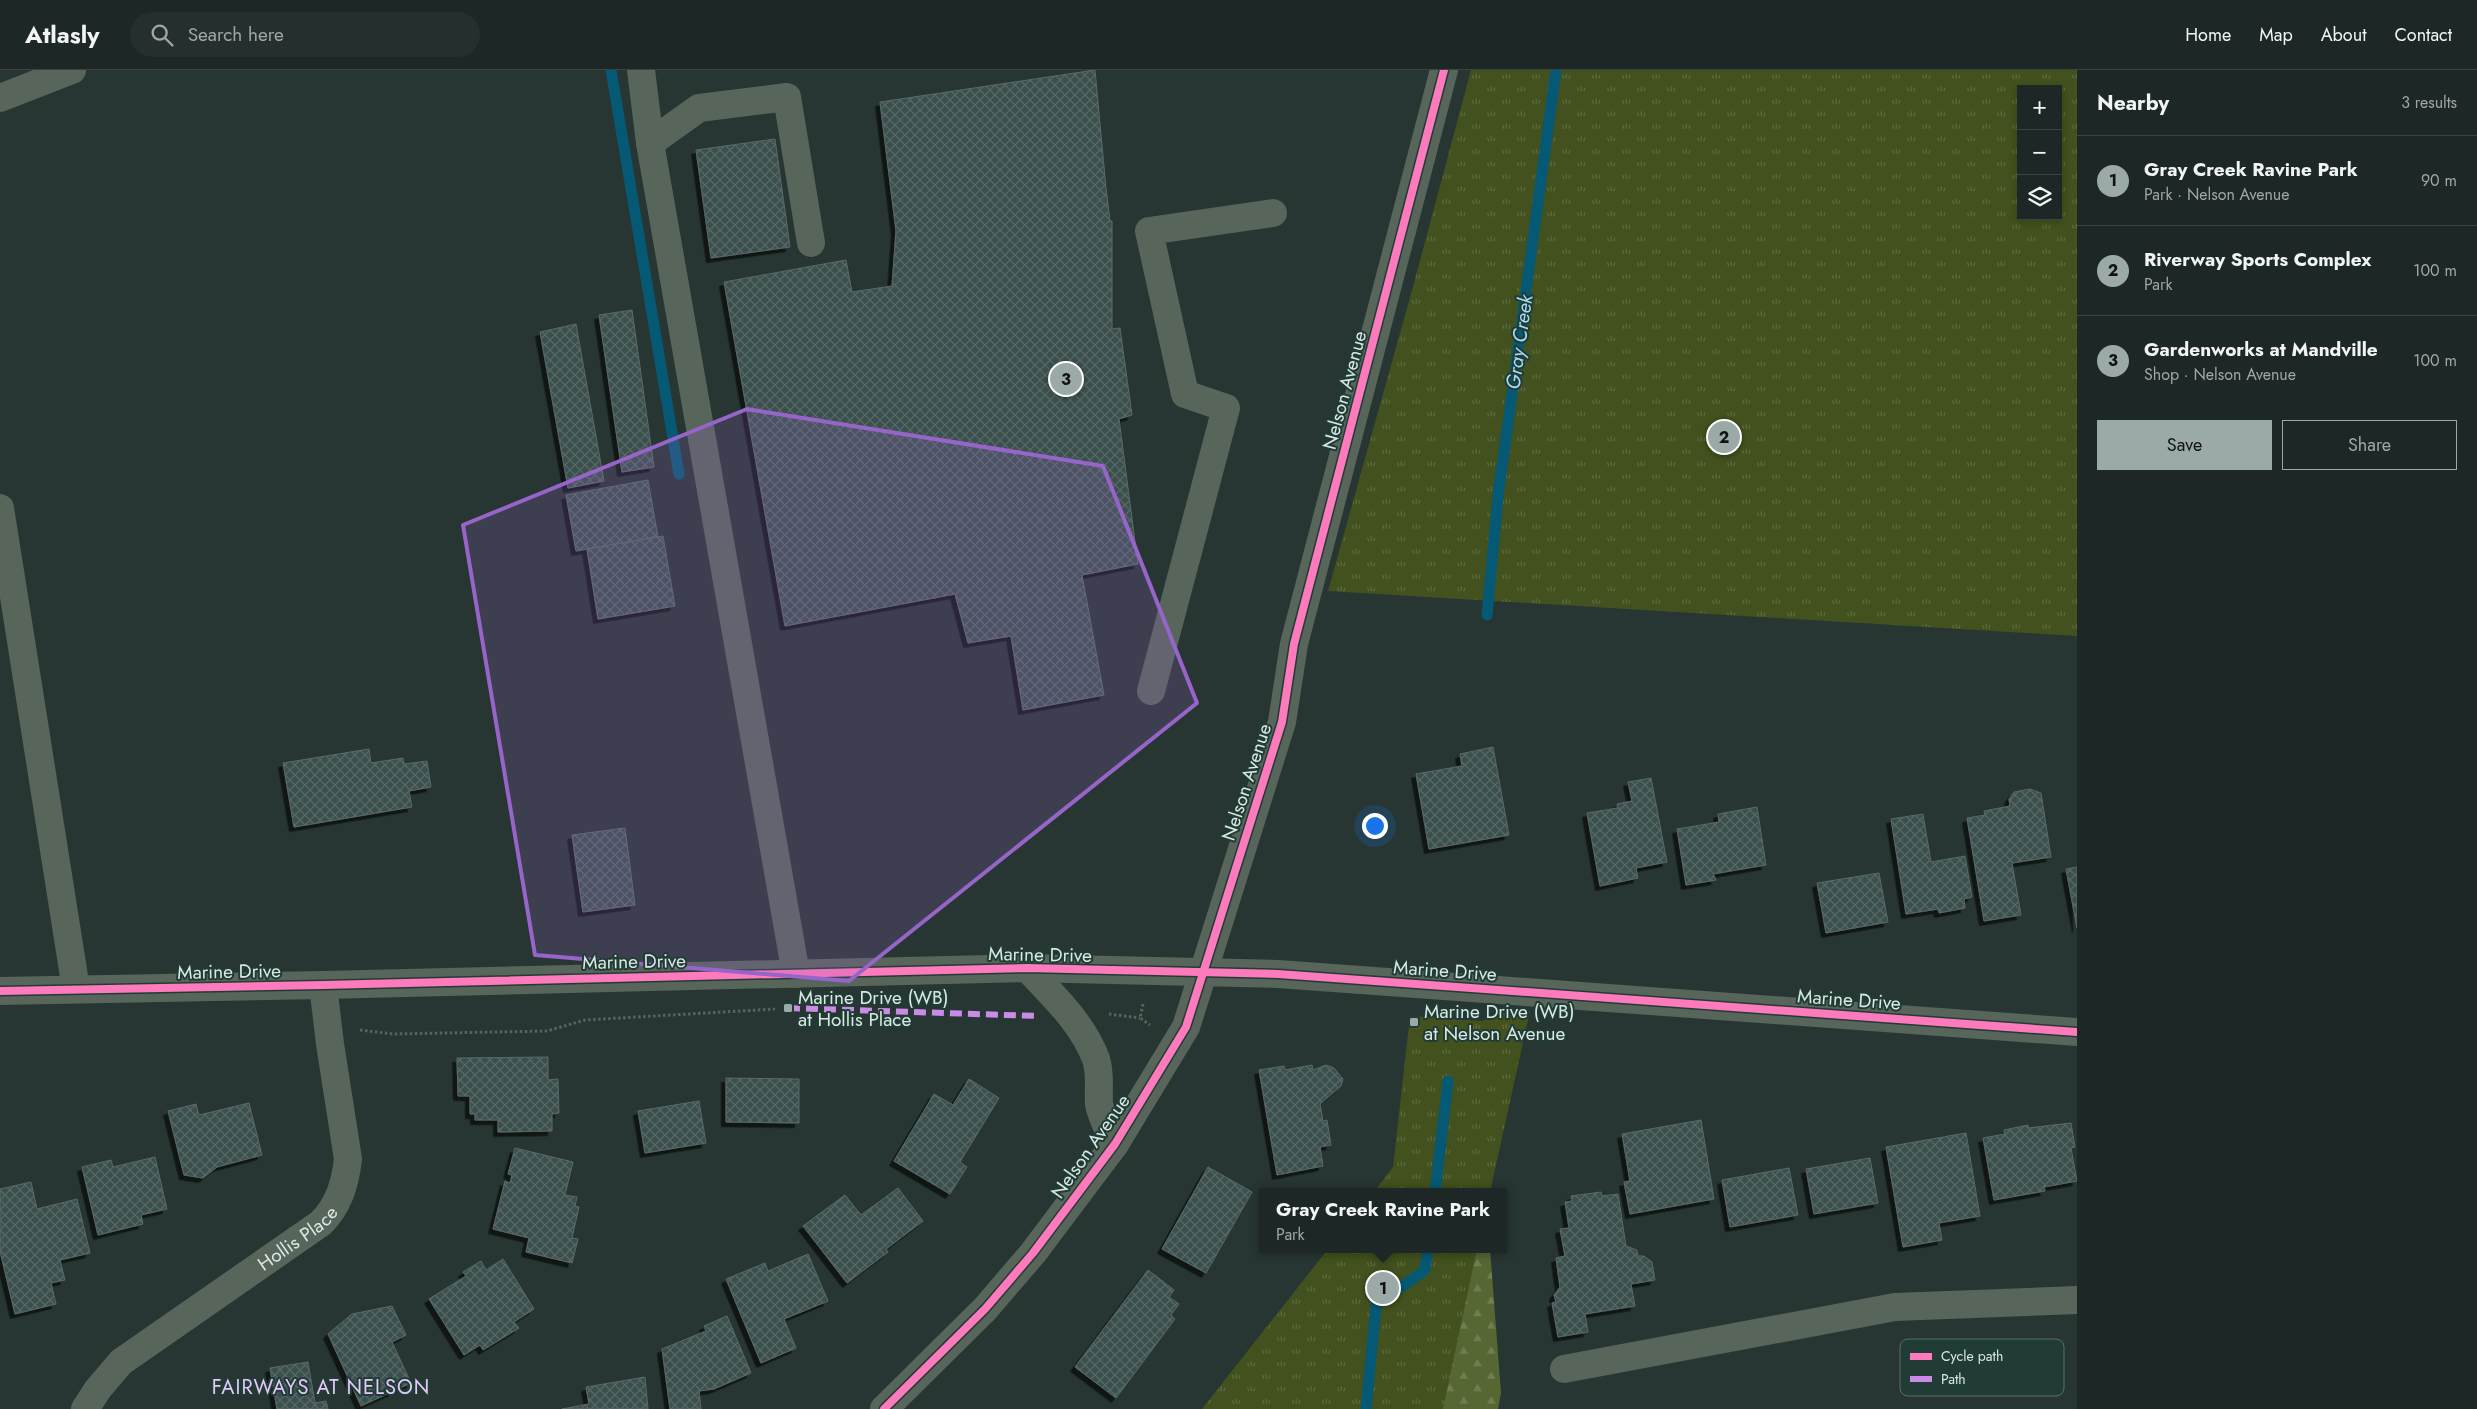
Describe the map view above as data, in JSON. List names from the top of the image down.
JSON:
{
  "streets": {
    "street": ["Nelson Avenue", "Marine Drive", "Hollis Place"]
  },
  "crossings": [
    ["Nelson Avenue", "Marine Drive"],
    ["Marine Drive", "Hollis Place"]
  ],
  "districts": ["FAIRWAYS AT NELSON"],
  "water": ["Gray Creek"],
  "places": {
    "transit": ["Marine Drive (WB) at Hollis Place", "Marine Drive (WB) at Nelson Avenue"]
  },
  "legend": ["Cycle path", "Path"],
  "page": {
    "header": "Atlasly",
    "search": "Search here",
    "nav": [
      "Home",
      "Map",
      "About",
      "Contact"
    ],
    "heading": ["Nearby", "3 results"],
    "map_buttons": ["+", "−"],
    "list": [
      {
        "mark": "1",
        "name": "Gray Creek Ravine Park",
        "note": "Park · Nelson Avenue",
        "value": "90 m"
      },
      {
        "mark": "2",
        "name": "Riverway Sports Complex",
        "note": "Park",
        "value": "100 m"
      },
      {
        "mark": "3",
        "name": "Gardenworks at Mandville",
        "note": "Shop · Nelson Avenue",
        "value": "100 m"
      }
    ],
    "pins": ["3", "2", "1"],
    "buttons": ["Save", "Share"],
    "popup": ["Gray Creek Ravine Park", "Park"]
  }
}
